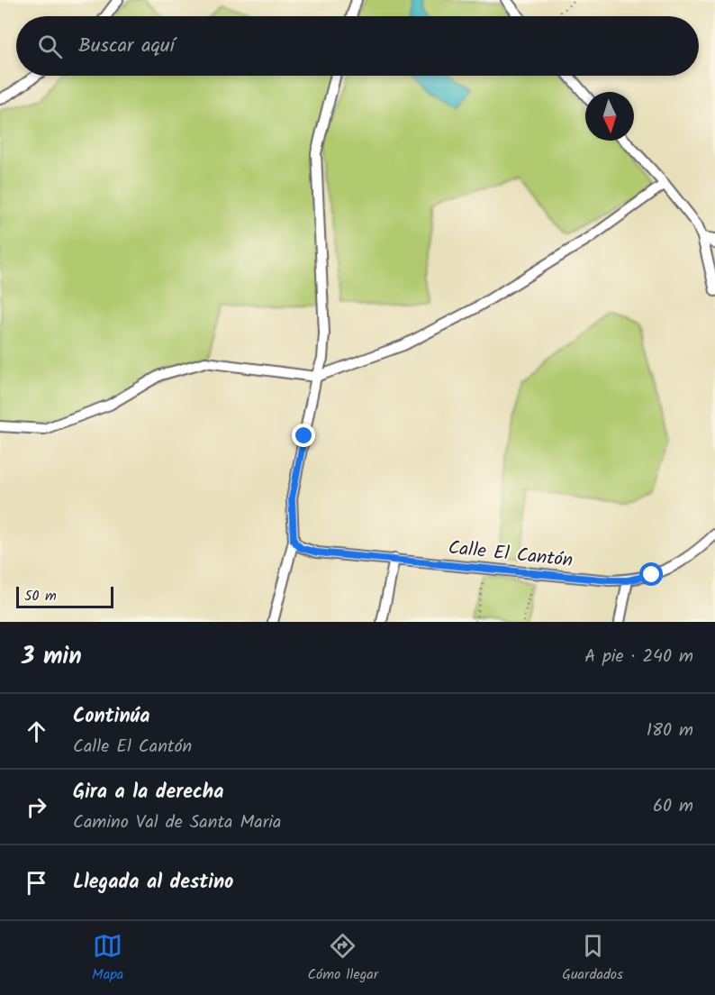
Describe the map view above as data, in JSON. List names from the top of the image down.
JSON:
{
  "streets": {
    "street": ["Calle El Cantón"]
  },
  "scale_bar": "50 m",
  "north": "bottom",
  "page": {
    "search": "Buscar aquí",
    "scale": "50 m",
    "heading": ["3 min", "A pie · 240 m"],
    "list": [
      ["Continúa", "Calle El Cantón", "180 m"],
      ["Gira a la derecha", "Camino Val de Santa Maria", "60 m"],
      "Llegada al destino"
    ],
    "nav": ["Mapa", "Cómo llegar", "Guardados"]
  }
}
